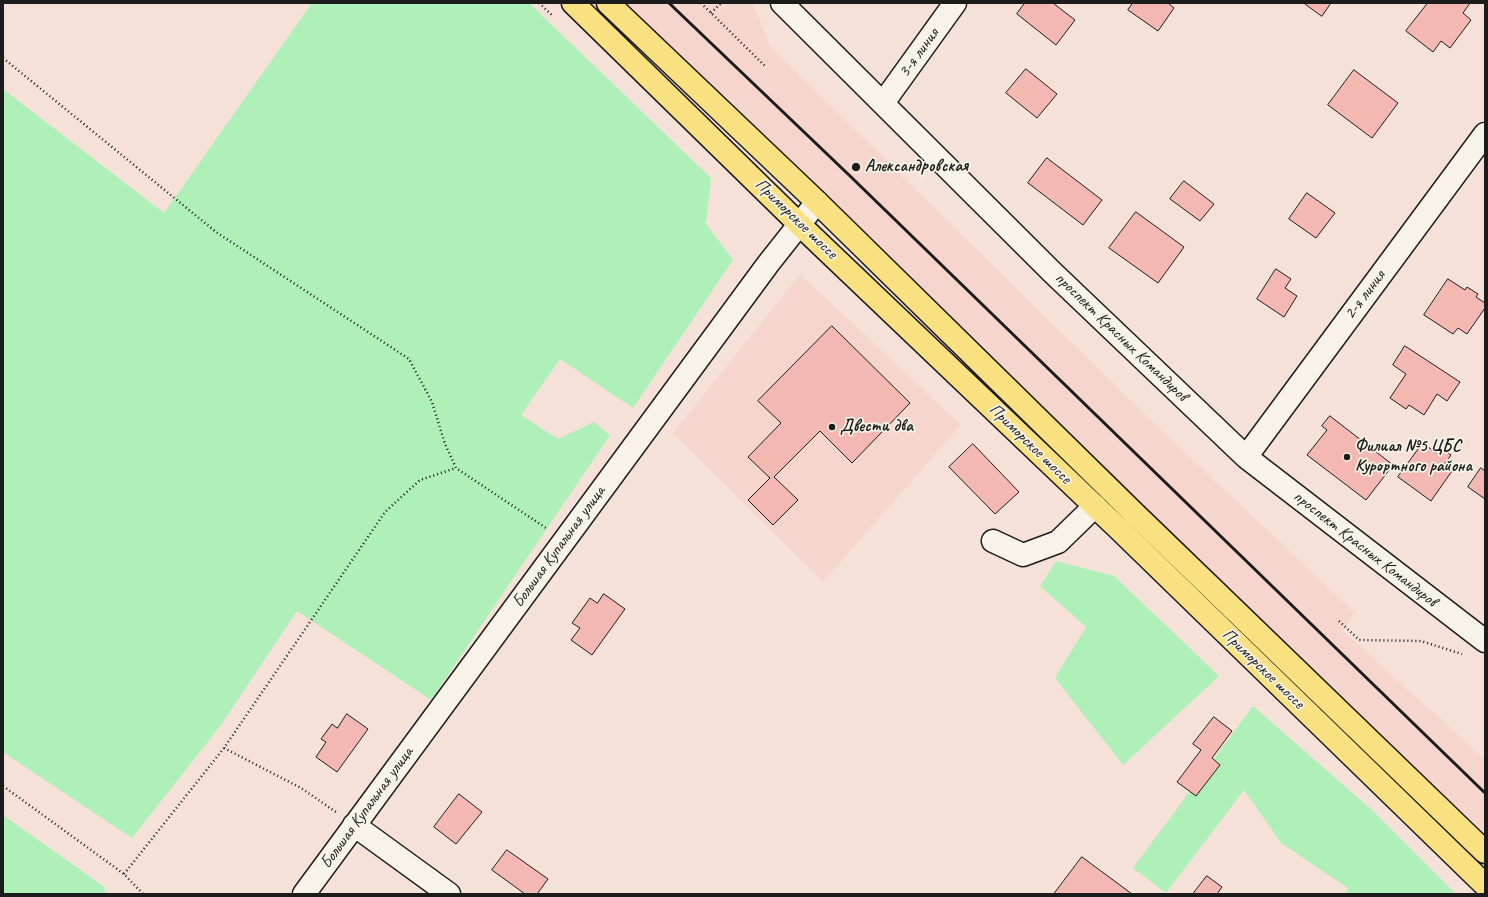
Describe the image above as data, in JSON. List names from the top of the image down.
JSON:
{
  "streets": {
    "highway": ["Приморское шоссе"],
    "street": [
      "3-я линия",
      "2-я линия",
      "проспект Красных Командиров",
      "Большая Купальная улица"
    ]
  },
  "crossings": [
    ["3-я линия", "проспект Красных Командиров"],
    ["Приморское шоссе", "Большая Купальная улица"],
    ["2-я линия", "проспект Красных Командиров"]
  ],
  "places": ["Александровская", "Двести два", "Филиал №5 ЦБС Курортного района"]
}
